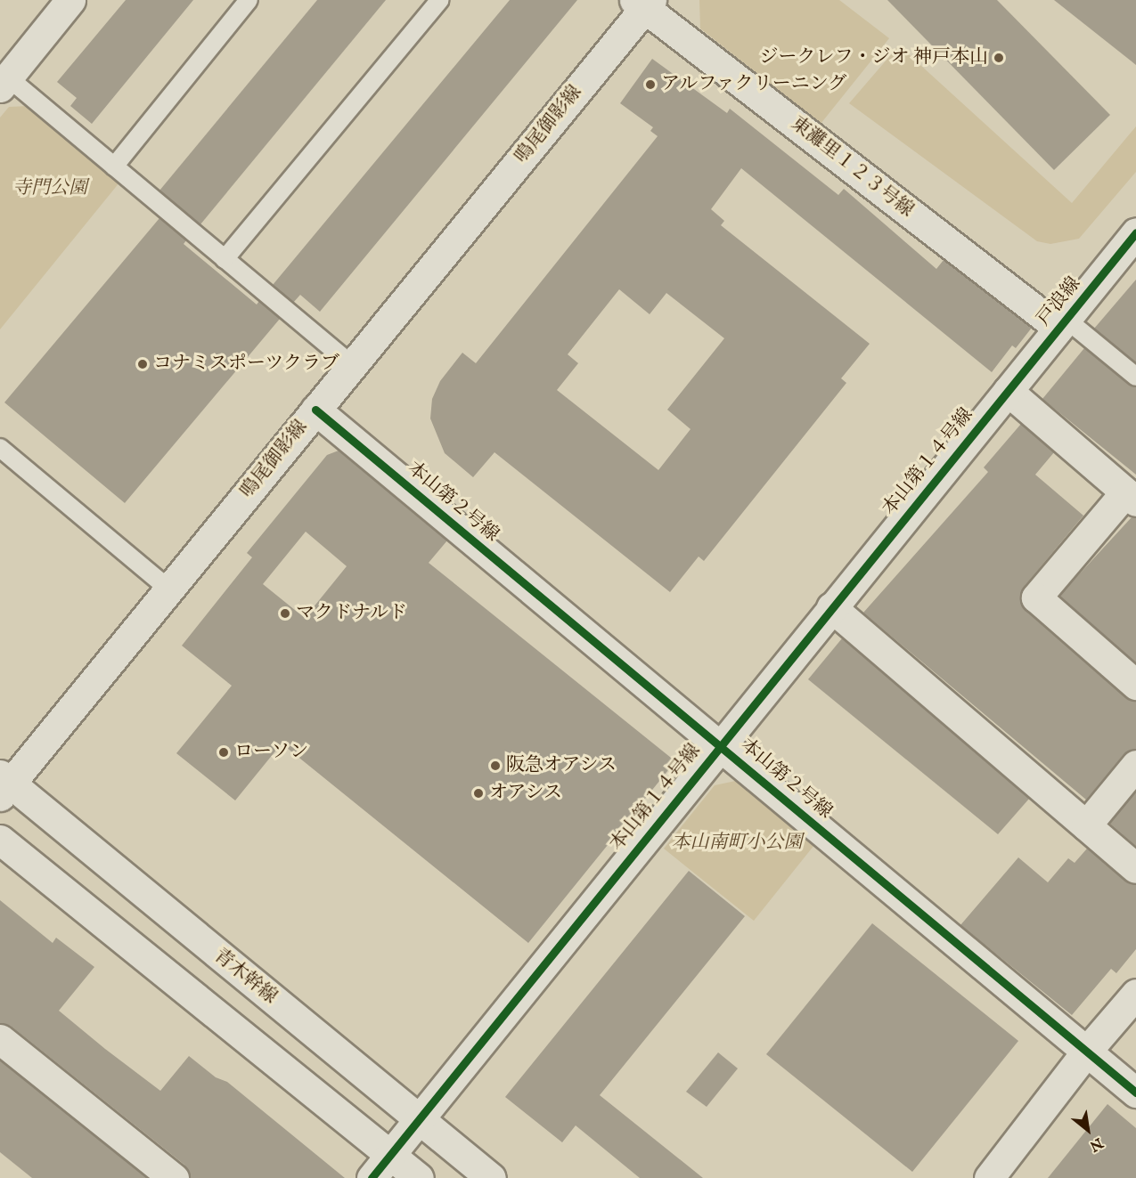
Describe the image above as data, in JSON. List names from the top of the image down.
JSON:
{
  "streets": {
    "street": [
      "鳴尾御影線",
      "東灘里１２３号線",
      "戸浪線",
      "本山第１４号線",
      "本山第２号線",
      "青木幹線"
    ]
  },
  "crossings": [
    ["鳴尾御影線", "東灘里１２３号線"],
    ["鳴尾御影線", "本山第２号線"],
    ["鳴尾御影線", "青木幹線"],
    ["東灘里１２３号線", "戸浪線"],
    ["戸浪線", "本山第１４号線"],
    ["本山第１４号線", "本山第２号線"],
    ["本山第１４号線", "青木幹線"]
  ],
  "parks": ["寺門公園", "本山南町小公園"],
  "places": [
    "ジークレフ・ジオ 神戸本山",
    "アルファクリーニング",
    "コナミスポーツクラブ",
    "マクドナルド",
    "ローソン",
    "阪急オアシス",
    "オアシス"
  ],
  "north": "bottom right"
}
